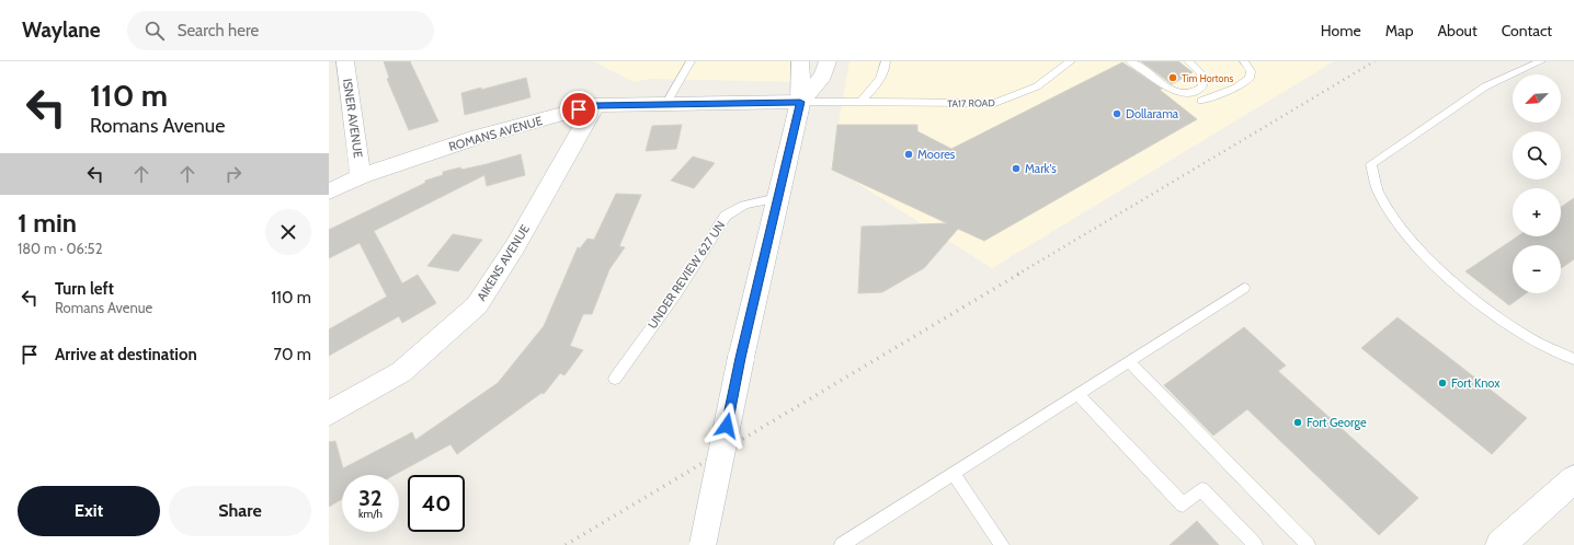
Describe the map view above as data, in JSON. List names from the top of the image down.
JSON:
{
  "streets": {
    "street": ["ISNER AVENUE", "ROMANS AVENUE", "AIKENS AVENUE"],
    "lane": ["TA17 ROAD", "UNDER REVIEW 627 UN"]
  },
  "crossings": [
    ["TA17 ROAD", "ROMANS AVENUE"],
    ["ISNER AVENUE", "ROMANS AVENUE"],
    ["ROMANS AVENUE", "AIKENS AVENUE"]
  ],
  "places": [
    "Tim Hortons",
    "Dollarama",
    "Moores",
    "Mark's",
    "Fort Knox",
    "Fort George"
  ],
  "north": "bottom left",
  "page": {
    "header": "Waylane",
    "search": "Search here",
    "nav": [
      "Home",
      "Map",
      "About",
      "Contact"
    ],
    "turn": ["110 m", "Romans Avenue"],
    "map_buttons": ["+", "−"],
    "heading": ["1 min", "180 m · 06:52"],
    "list": [
      {
        "name": "Turn left",
        "note": "Romans Avenue",
        "value": "110 m"
      },
      {
        "name": "Arrive at destination",
        "value": "70 m"
      }
    ],
    "speed": "32 km/h",
    "limit": "40",
    "buttons": ["Exit", "Share"]
  }
}
